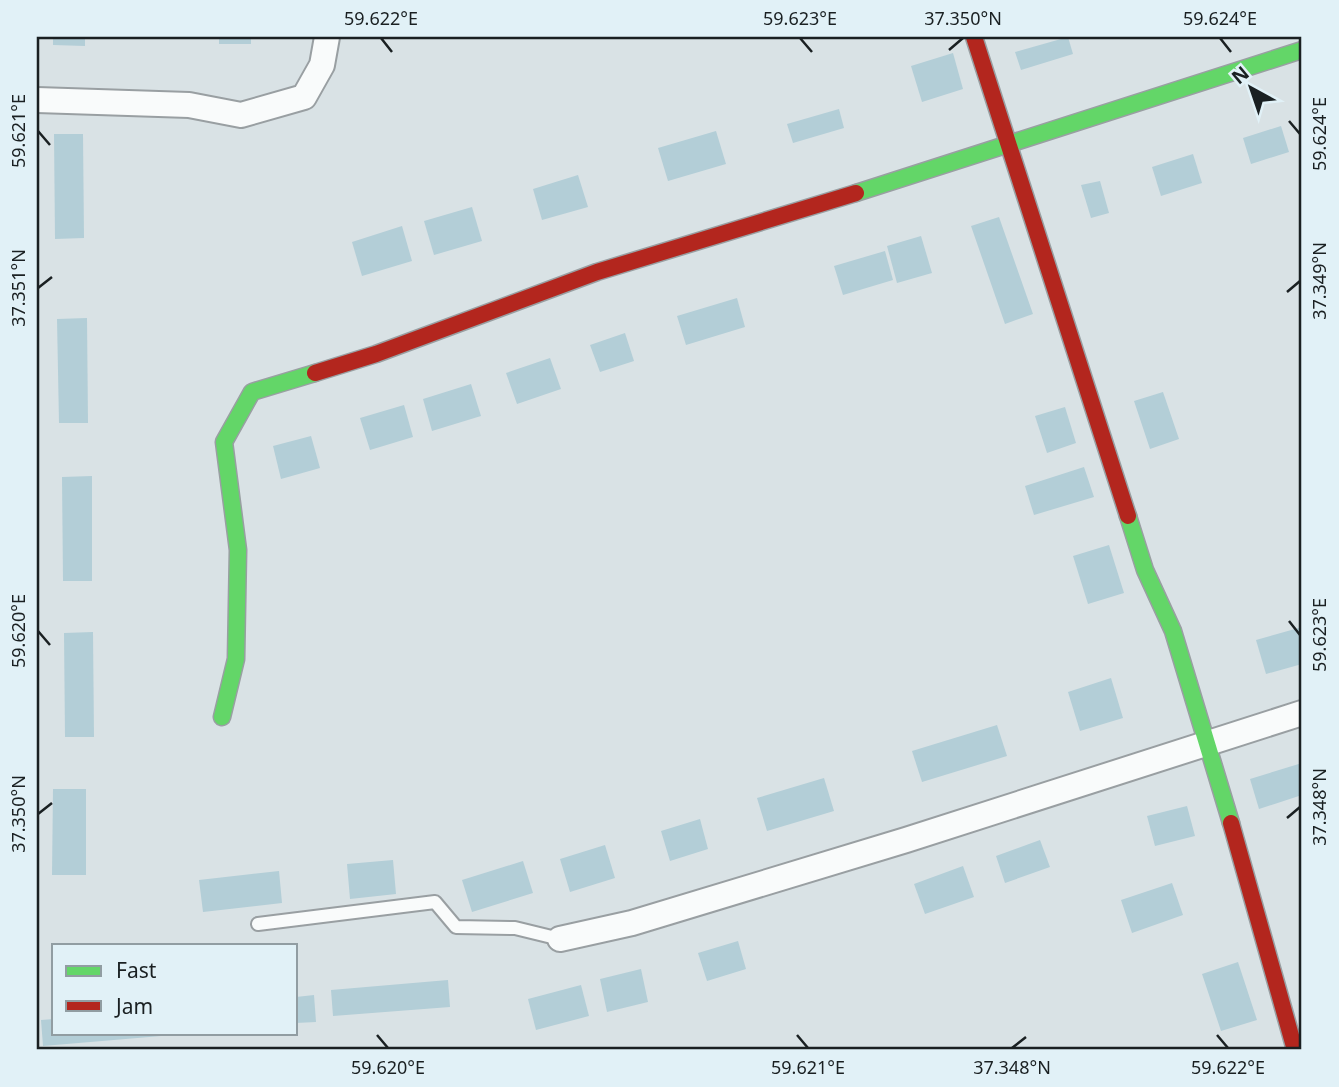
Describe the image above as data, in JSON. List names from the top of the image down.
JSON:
{
  "legend": ["Fast", "Jam"],
  "north": "top left",
  "coordinates": [
    "59.622°E",
    "59.623°E",
    "37.350°N",
    "59.624°E",
    "59.621°E",
    "37.349°N",
    "37.351°N",
    "59.620°E",
    "37.348°N"
  ]
}
